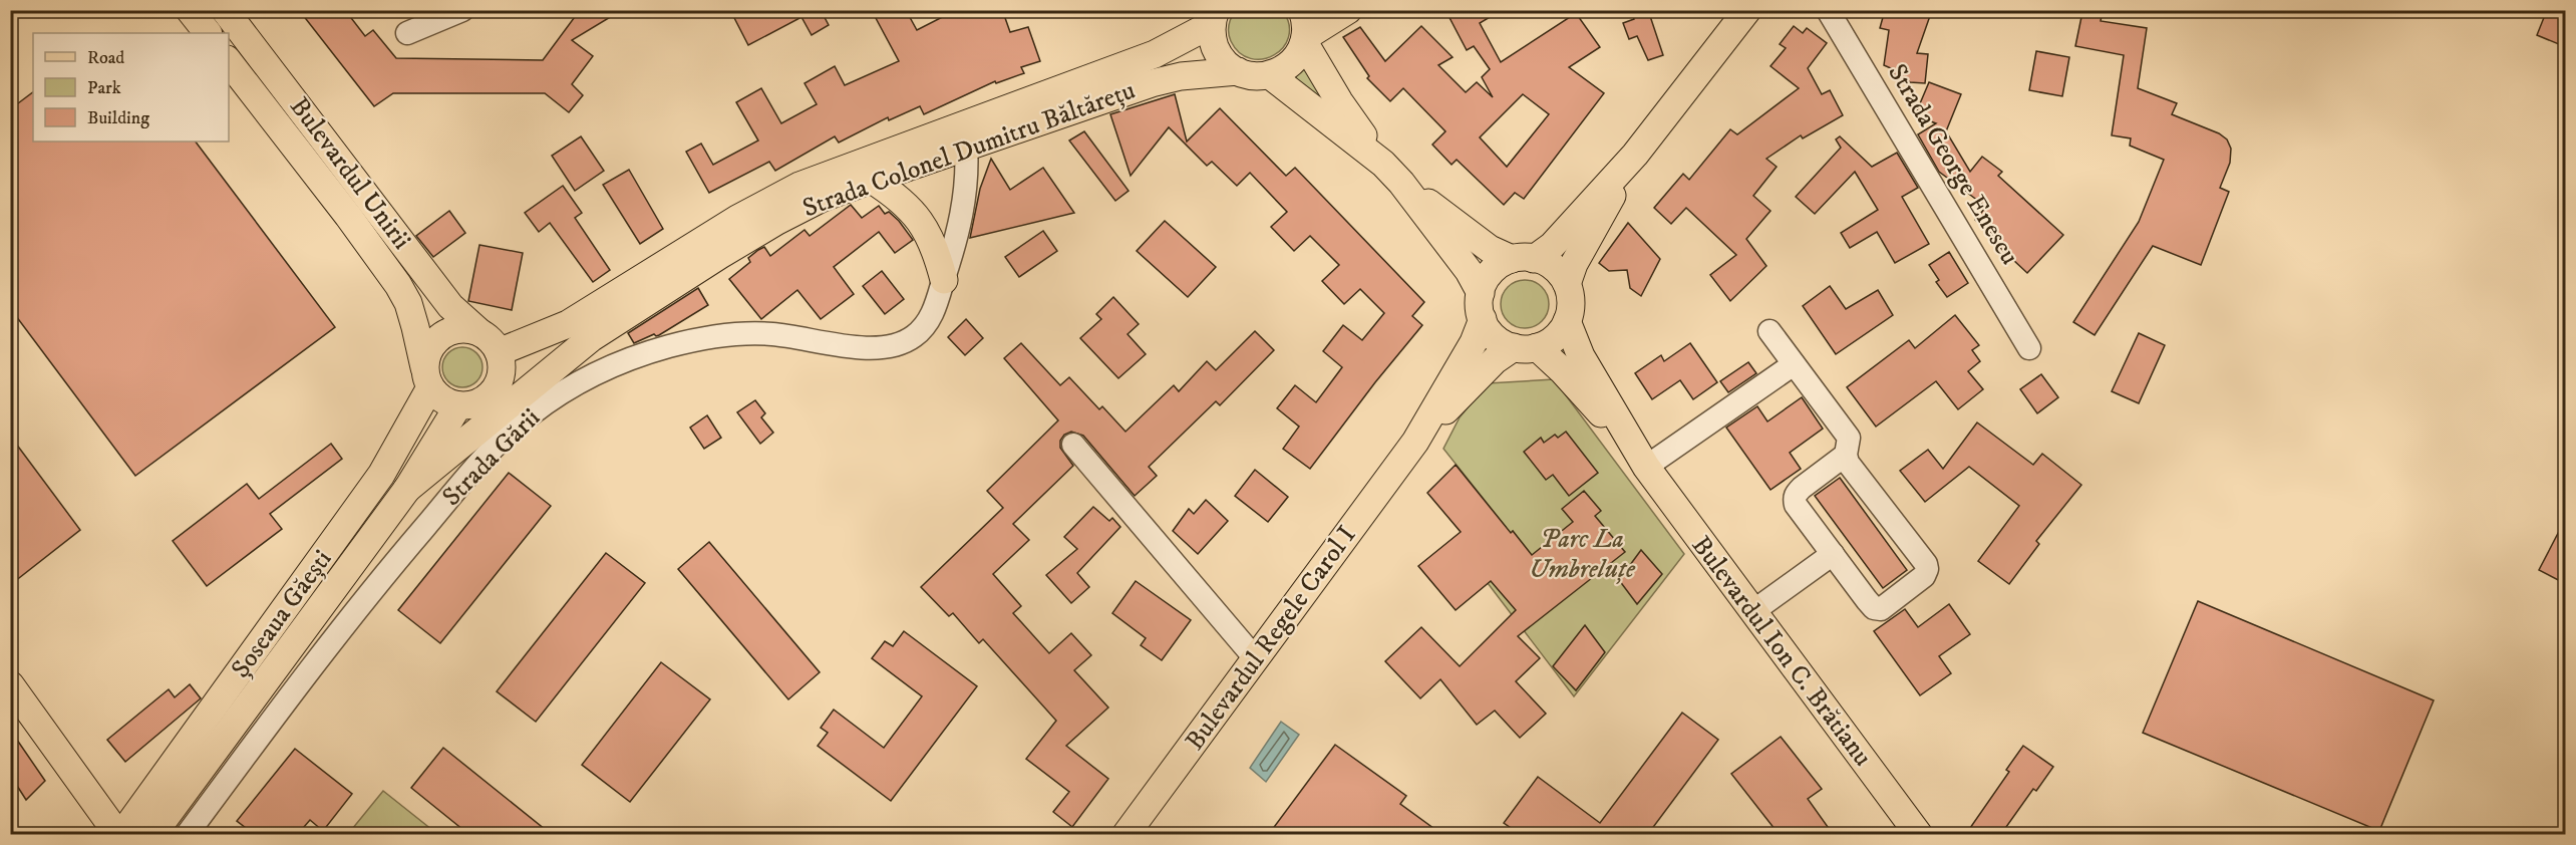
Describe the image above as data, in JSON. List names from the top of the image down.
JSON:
{
  "streets": {
    "main road": [
      "Strada Colonel Dumitru Băltărețu",
      "Bulevardul Unirii",
      "Șoseaua Găești",
      "Bulevardul Regele Carol I",
      "Bulevardul Ion C. Brătianu"
    ],
    "street": ["Strada George Enescu", "Strada Gării"]
  },
  "crossings": [
    ["Strada Colonel Dumitru Băltărețu", "Bulevardul Unirii"],
    ["Strada Colonel Dumitru Băltărețu", "Strada Gării"],
    ["Strada Colonel Dumitru Băltărețu", "Șoseaua Găești"],
    ["Bulevardul Unirii", "Șoseaua Găești"],
    ["Bulevardul Regele Carol I", "Bulevardul Ion C. Brătianu"]
  ],
  "parks": ["Parc La Umbreluțe"],
  "legend": ["Road", "Park", "Building"]
}
